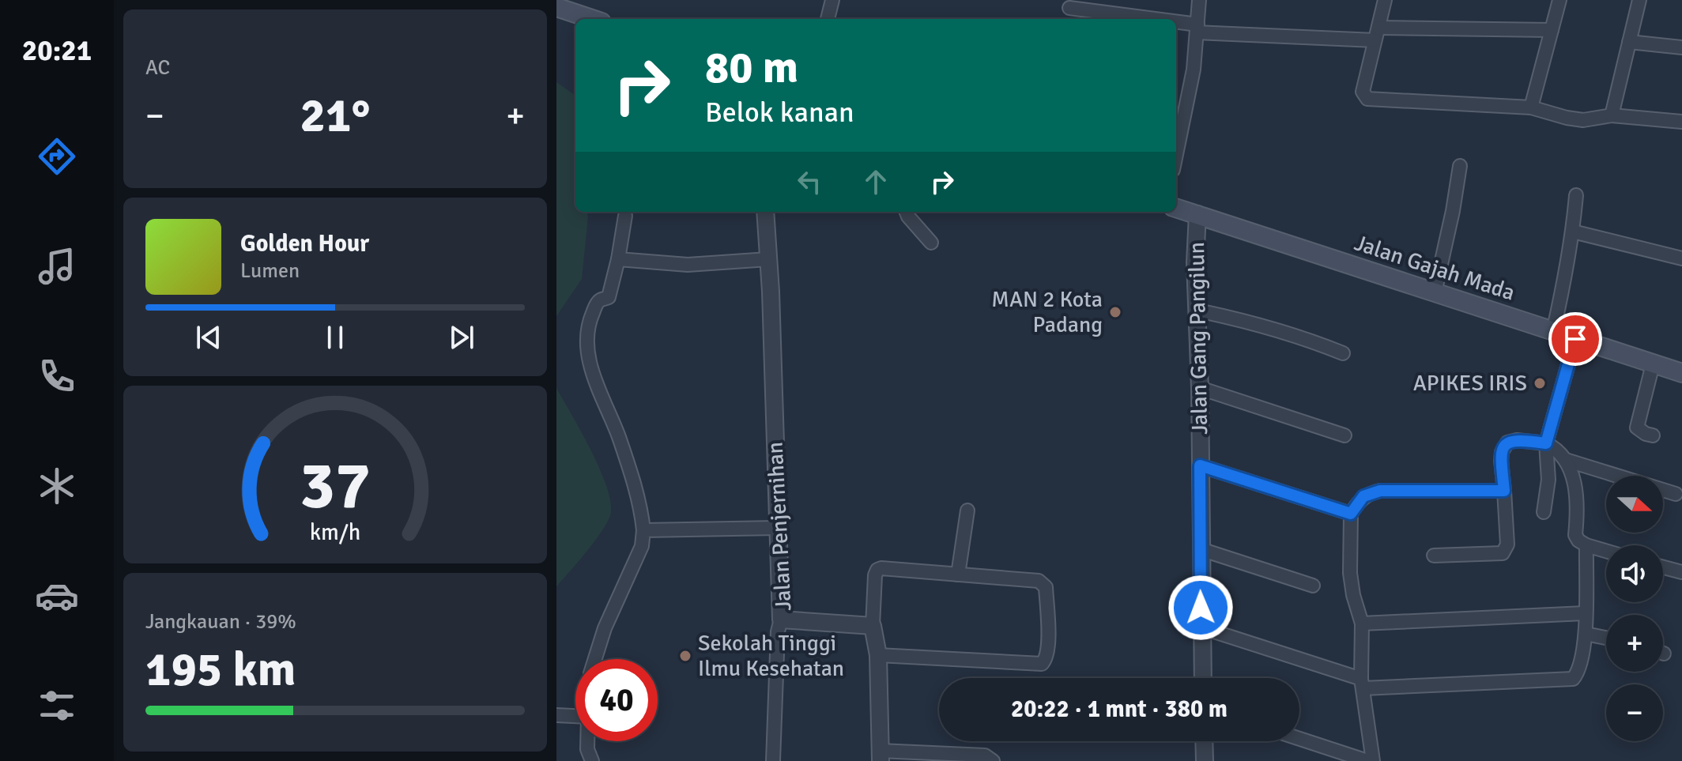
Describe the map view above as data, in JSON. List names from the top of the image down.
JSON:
{
  "streets": {
    "main road": ["Jalan Gajah Mada"],
    "street": ["Jalan Gang Pangilun", "Jalan Penjernihan"]
  },
  "crossings": [
    ["Jalan Gajah Mada", "Jalan Gang Pangilun"]
  ],
  "places": ["MAN 2 Kota Padang", "APIKES IRIS", "Sekolah Tinggi Ilmu Kesehatan"],
  "north": "right",
  "page": {
    "tabs": "20:21",
    "tile": [
      "AC",
      ["Jangkauan · 39%", "195 km"]
    ],
    "turn": ["80 m", "Belok kanan"],
    "heat": ["−", "21°", "+"],
    "song": ["Golden Hour", "Lumen"],
    "map_buttons": ["+", "−"],
    "limit": "40",
    "trip": "20:22 · 1 mnt · 380 m",
    "gauge": ["37", "km/h"]
  }
}
